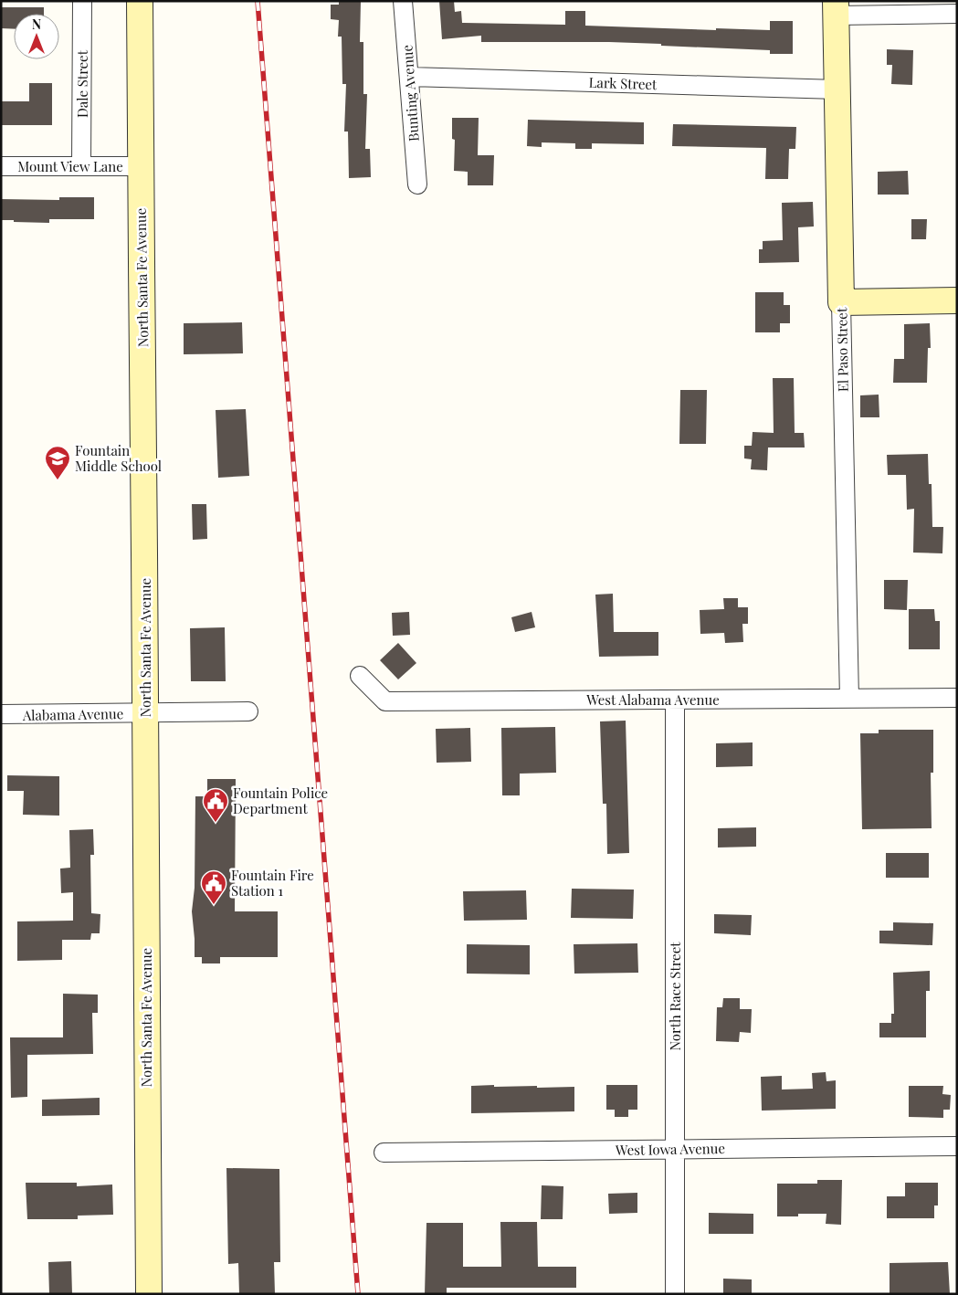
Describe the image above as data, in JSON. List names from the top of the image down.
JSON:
{
  "streets": {
    "main road": ["North Santa Fe Avenue", "El Paso Street"],
    "street": [
      "Lark Street",
      "Dale Street",
      "Bunting Avenue",
      "Mount View Lane",
      "West Alabama Avenue",
      "Alabama Avenue",
      "North Race Street",
      "West Iowa Avenue"
    ]
  },
  "crossings": [
    ["Lark Street", "Bunting Avenue"],
    ["Lark Street", "El Paso Street"],
    ["Dale Street", "Mount View Lane"],
    ["Mount View Lane", "North Santa Fe Avenue"],
    ["North Santa Fe Avenue", "Alabama Avenue"],
    ["El Paso Street", "West Alabama Avenue"],
    ["West Alabama Avenue", "North Race Street"],
    ["North Race Street", "West Iowa Avenue"]
  ],
  "places": {
    "school or university": ["Fountain Middle School"],
    "public building": ["Fountain Police Department", "Fountain Fire Station 1"]
  },
  "north": "top"
}
